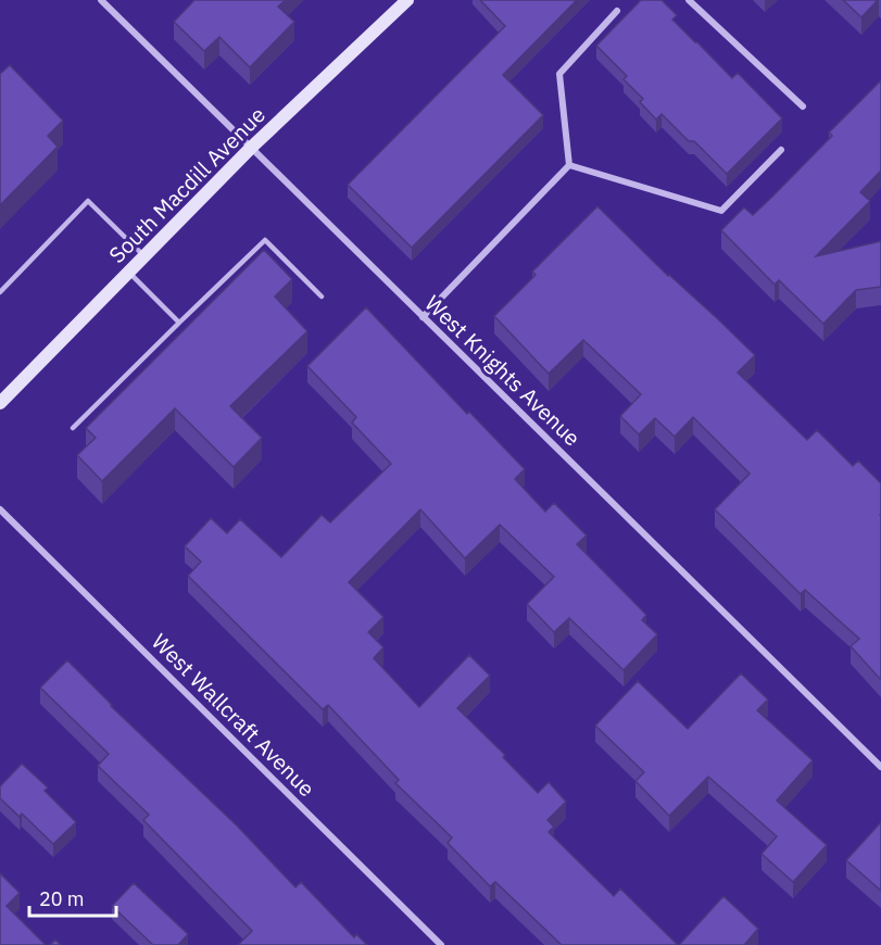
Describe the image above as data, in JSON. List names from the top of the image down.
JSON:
{
  "streets": {
    "street": ["South Macdill Avenue", "West Knights Avenue", "West Wallcraft Avenue"]
  },
  "crossings": [
    ["South Macdill Avenue", "West Knights Avenue"]
  ],
  "scale_bar": "20 m"
}
